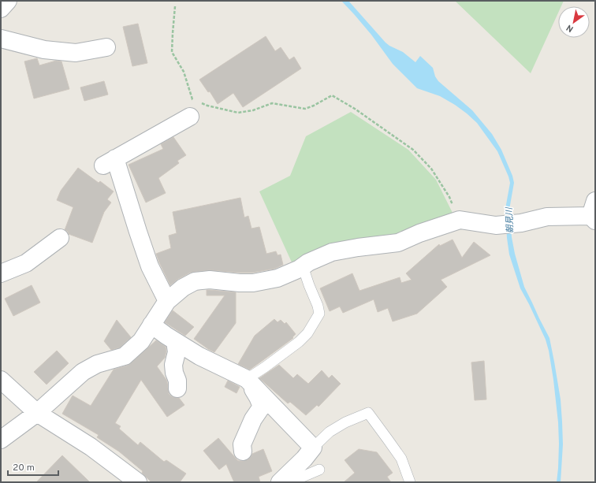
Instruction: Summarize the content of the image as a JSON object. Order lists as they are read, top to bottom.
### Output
{
  "water": ["朝見川"],
  "scale_bar": "20 m",
  "north": "bottom left"
}
